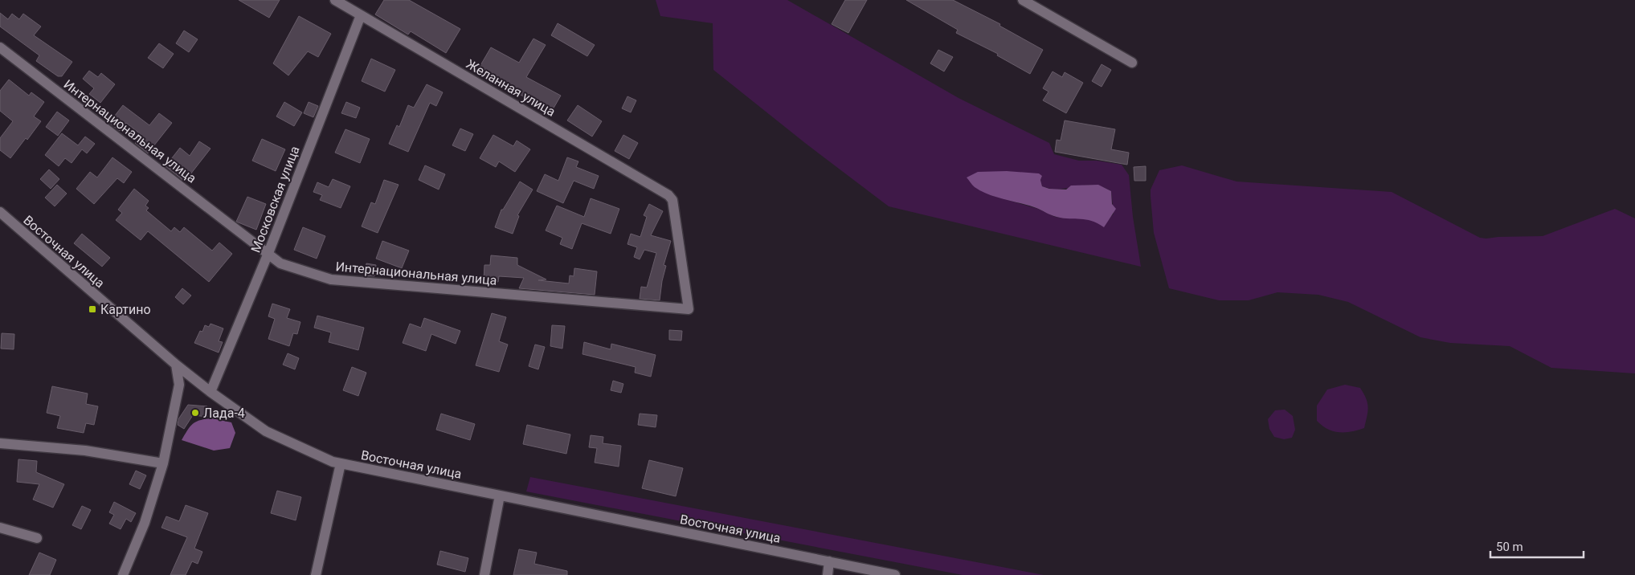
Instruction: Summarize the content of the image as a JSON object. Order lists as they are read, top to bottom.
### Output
{
  "streets": {
    "street": [
      "Желанная улица",
      "Интернациональная улица",
      "Московская улица",
      "Восточная улица"
    ]
  },
  "crossings": [
    ["Желанная улица", "Интернациональная улица"],
    ["Желанная улица", "Московская улица"],
    ["Интернациональная улица", "Московская улица"],
    ["Московская улица", "Восточная улица"]
  ],
  "places": {
    "transit": ["Картино"],
    "other": ["Лада-4"]
  },
  "scale_bar": "50 m"
}
